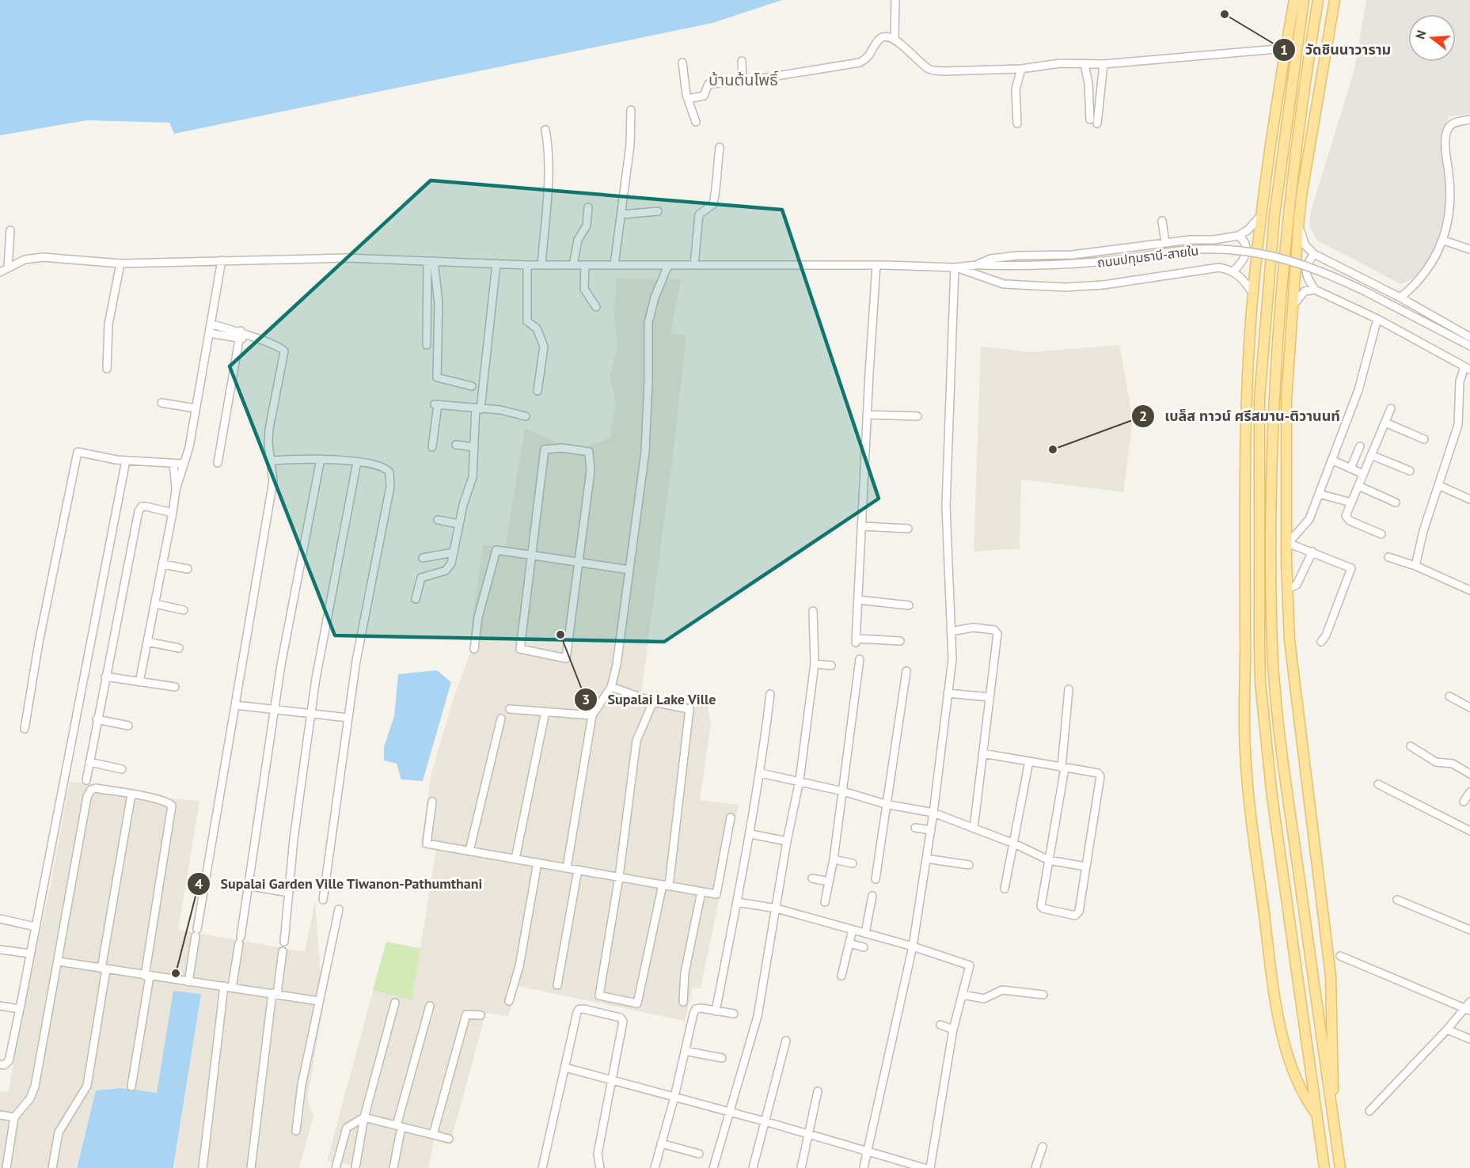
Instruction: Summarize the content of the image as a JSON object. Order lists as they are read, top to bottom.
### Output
{
  "streets": {
    "street": ["ถนนปทุมธานี-สายใน"]
  },
  "districts": ["บ้านต้นโพธิ์"],
  "places": [
    "วัดชินนาวาราม",
    "เบล็ส ทาวน์ ศรีสมาน-ติวานนท์",
    "Supalai Lake Ville",
    "Supalai Garden Ville Tiwanon-Pathumthani"
  ],
  "north": "left"
}
